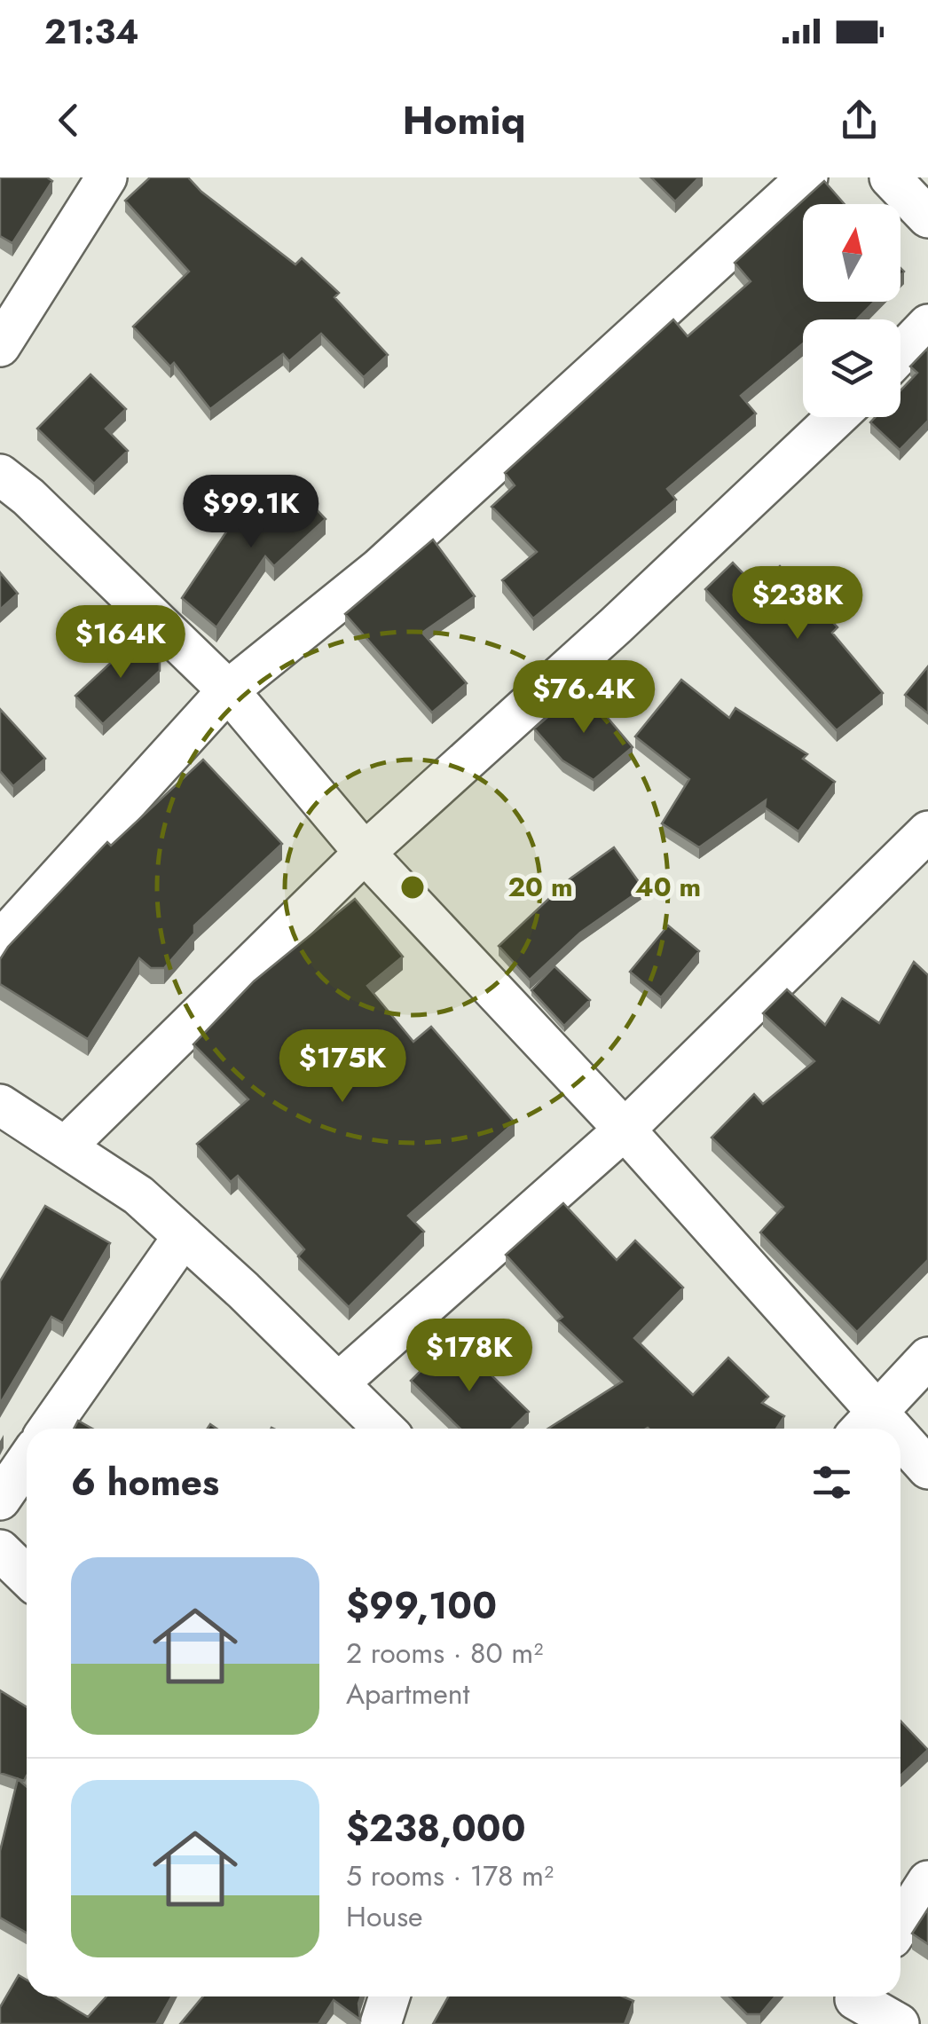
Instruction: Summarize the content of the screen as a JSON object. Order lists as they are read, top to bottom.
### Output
{
  "north": "top",
  "page": {
    "status": "21:34",
    "header": "Homiq",
    "price": [
      "$99.1K",
      "$238K",
      "$164K",
      "$76.4K",
      "$175K",
      "$178K"
    ],
    "heading": "6 homes",
    "list": [
      {
        "name": "$99,100",
        "note": "2 rooms · 80 m² · Apartment"
      },
      {
        "name": "$238,000",
        "note": "5 rooms · 178 m² · House"
      }
    ]
  },
  "rings": ["20 m", "40 m"]
}
